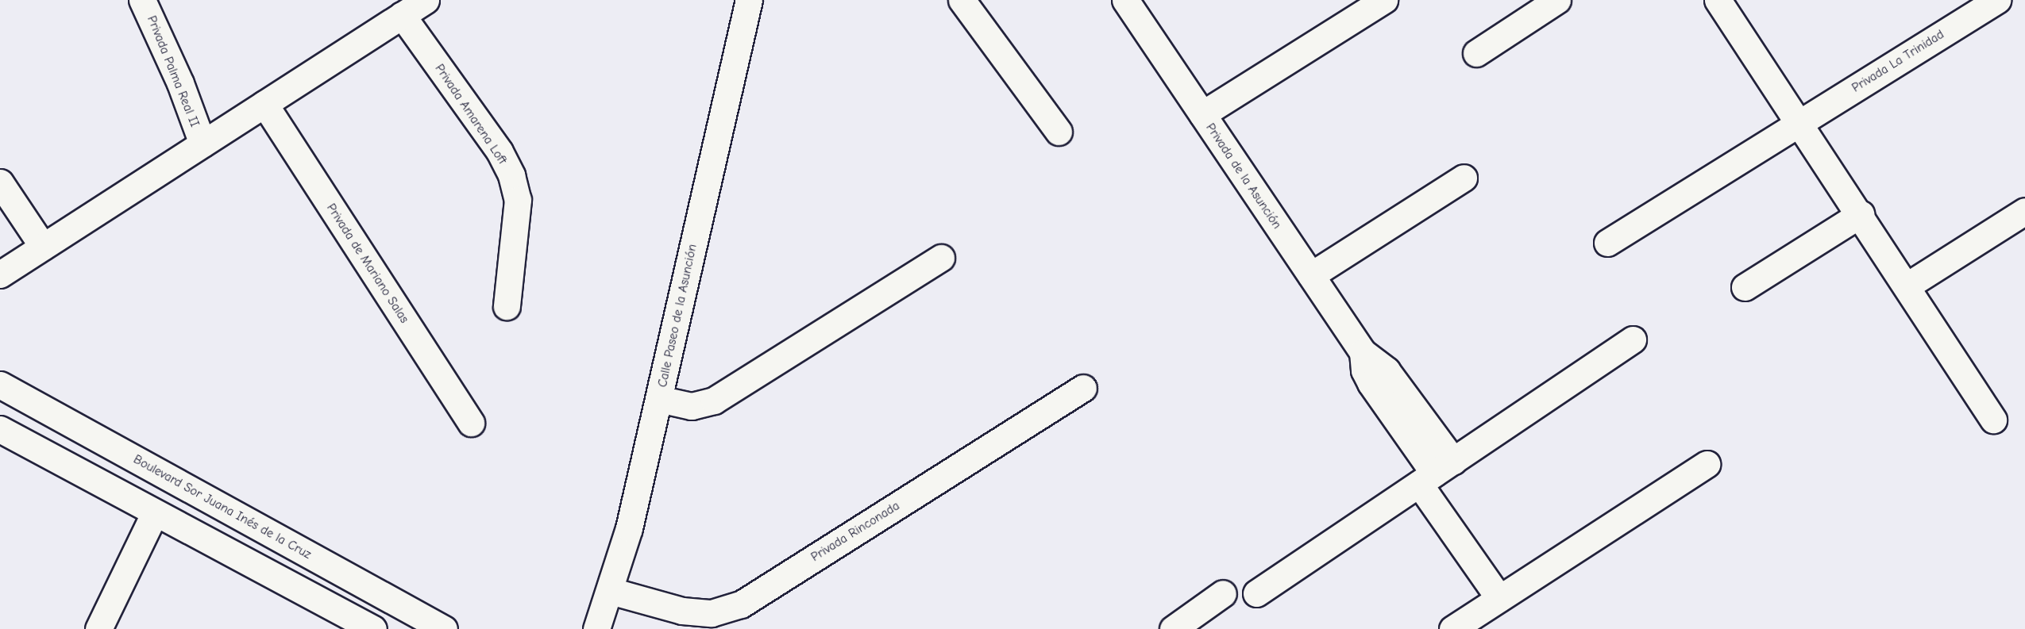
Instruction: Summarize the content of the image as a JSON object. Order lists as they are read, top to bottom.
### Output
{
  "streets": {
    "street": [
      "Privada La Trinidad",
      "Privada Palma Real II",
      "Privada Amarena Loft",
      "Privada de la Asunción",
      "Privada de Mariano Salas",
      "Calle Paseo de la Asunción",
      "Boulevard Sor Juana Inés de la Cruz",
      "Privada Rinconada"
    ]
  },
  "crossings": [
    ["Calle Paseo de la Asunción", "Privada Rinconada"]
  ]
}
